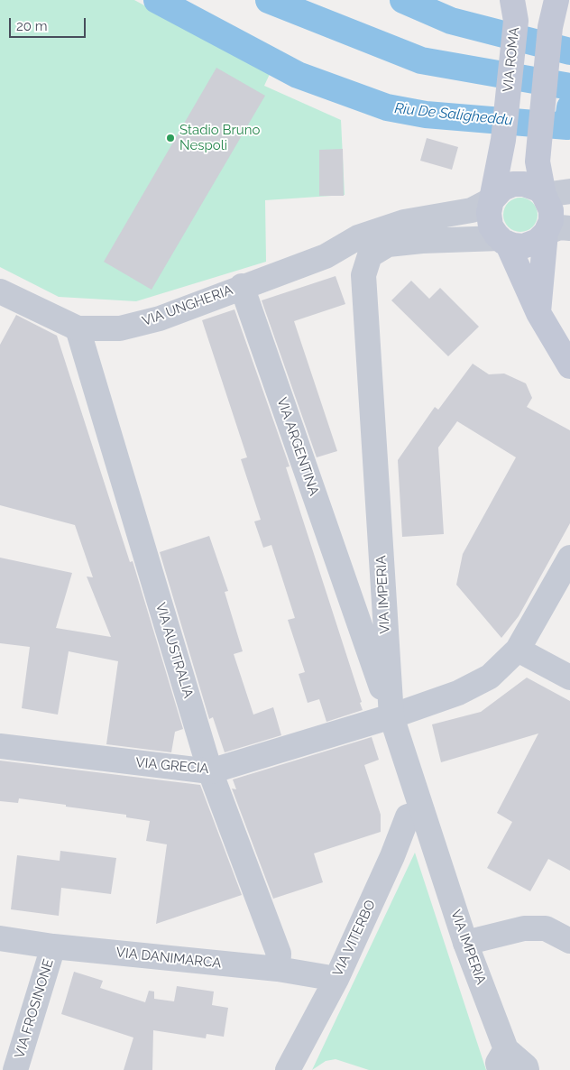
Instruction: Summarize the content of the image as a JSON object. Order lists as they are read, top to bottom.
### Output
{
  "streets": {
    "main road": ["VIA ROMA"],
    "street": [
      "VIA UNGHERIA",
      "VIA ARGENTINA",
      "VIA IMPERIA",
      "VIA AUSTRALIA",
      "VIA GRECIA",
      "VIA VITERBO",
      "VIA DANIMARCA",
      "VIA FROSINONE"
    ]
  },
  "crossings": [
    ["VIA ROMA", "VIA UNGHERIA"],
    ["VIA ROMA", "VIA IMPERIA"],
    ["VIA UNGHERIA", "VIA ARGENTINA"],
    ["VIA UNGHERIA", "VIA IMPERIA"],
    ["VIA UNGHERIA", "VIA AUSTRALIA"],
    ["VIA ARGENTINA", "VIA IMPERIA"],
    ["VIA ARGENTINA", "VIA GRECIA"],
    ["VIA IMPERIA", "VIA GRECIA"],
    ["VIA IMPERIA", "VIA VITERBO"],
    ["VIA AUSTRALIA", "VIA GRECIA"],
    ["VIA AUSTRALIA", "VIA DANIMARCA"],
    ["VIA VITERBO", "VIA DANIMARCA"],
    ["VIA DANIMARCA", "VIA FROSINONE"]
  ],
  "water": ["Riu De Saligheddu"],
  "places": ["Stadio Bruno Nespoli"],
  "scale_bar": "20 m"
}
